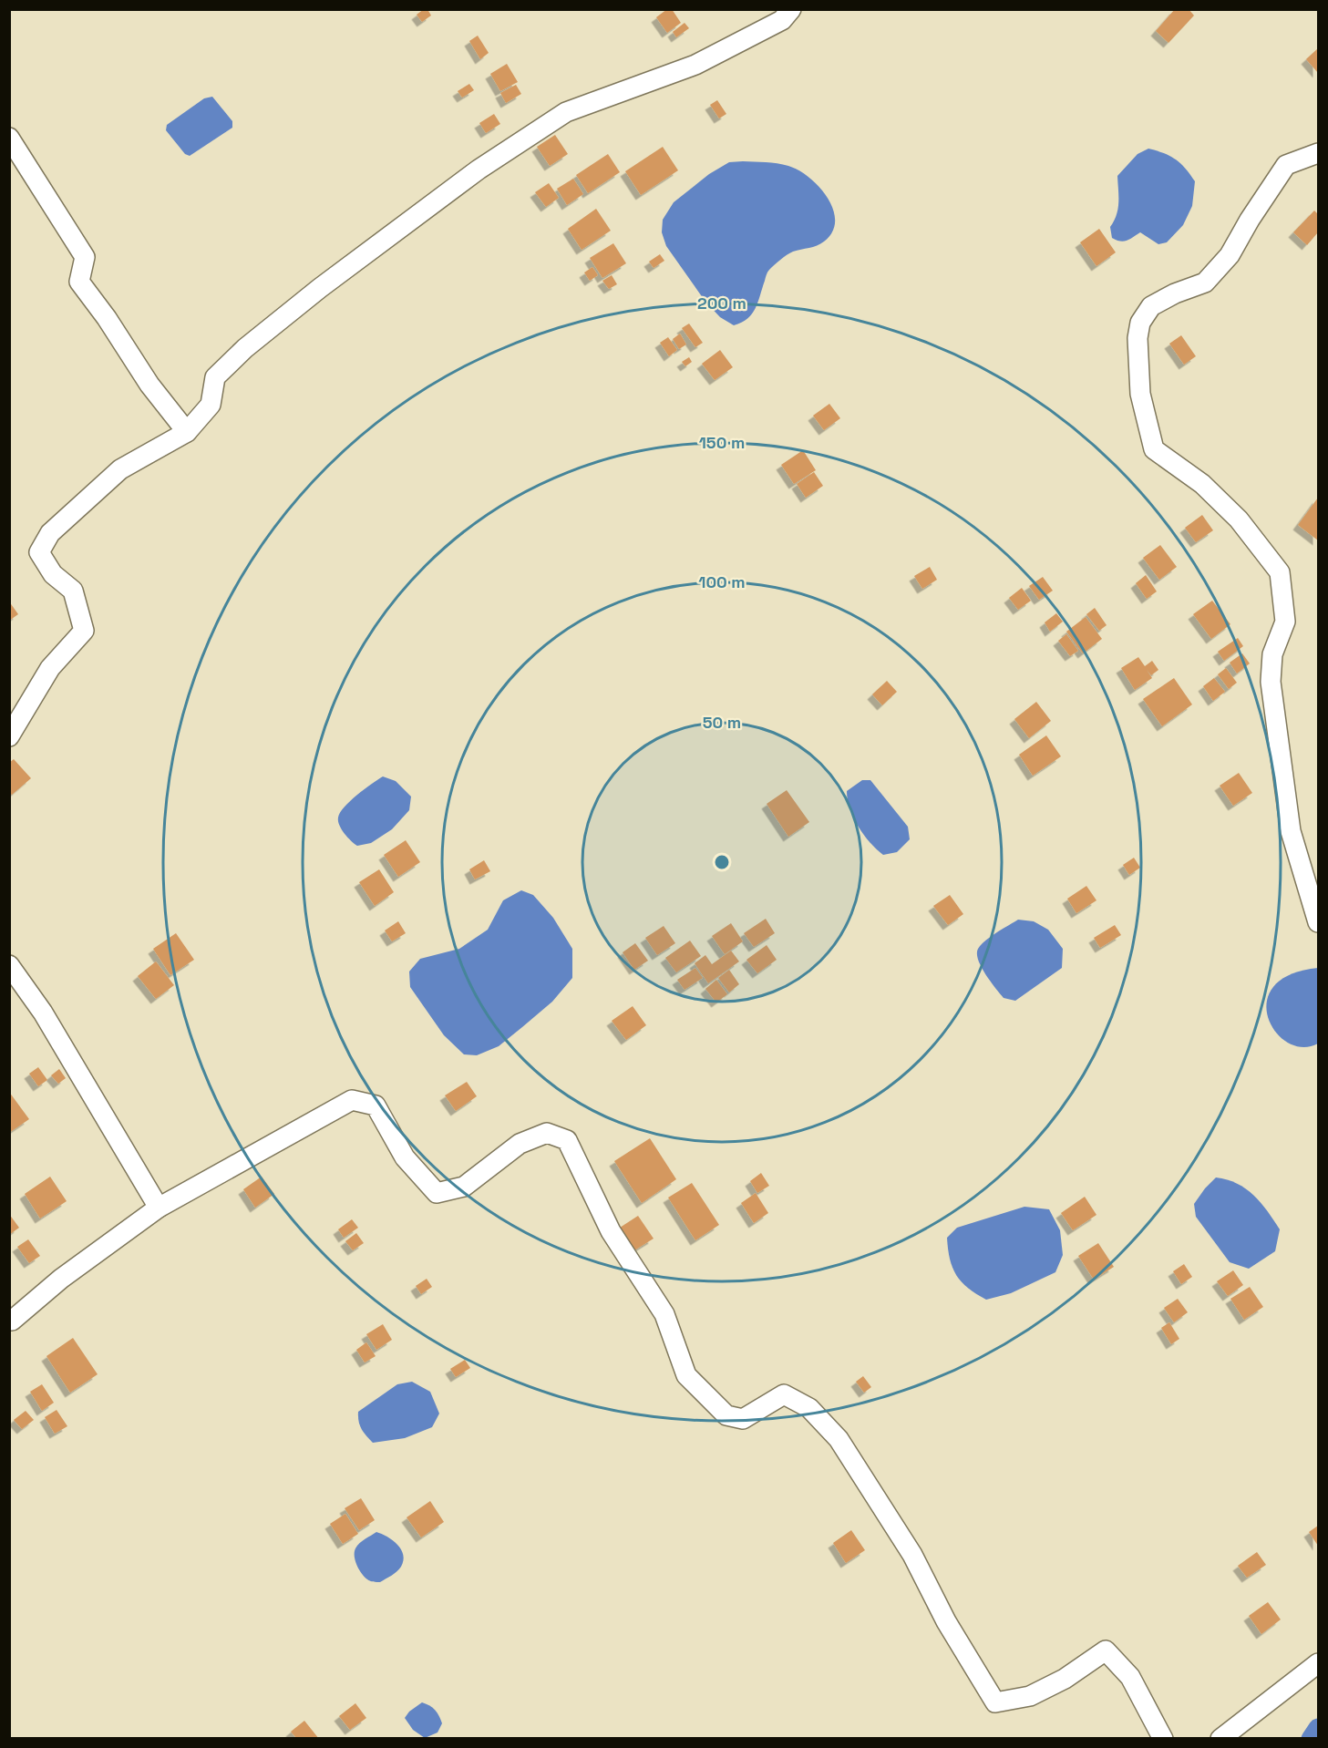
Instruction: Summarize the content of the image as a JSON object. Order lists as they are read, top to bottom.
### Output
{
  "rings": [
    "200 m",
    "150 m",
    "100 m",
    "50 m"
  ]
}
